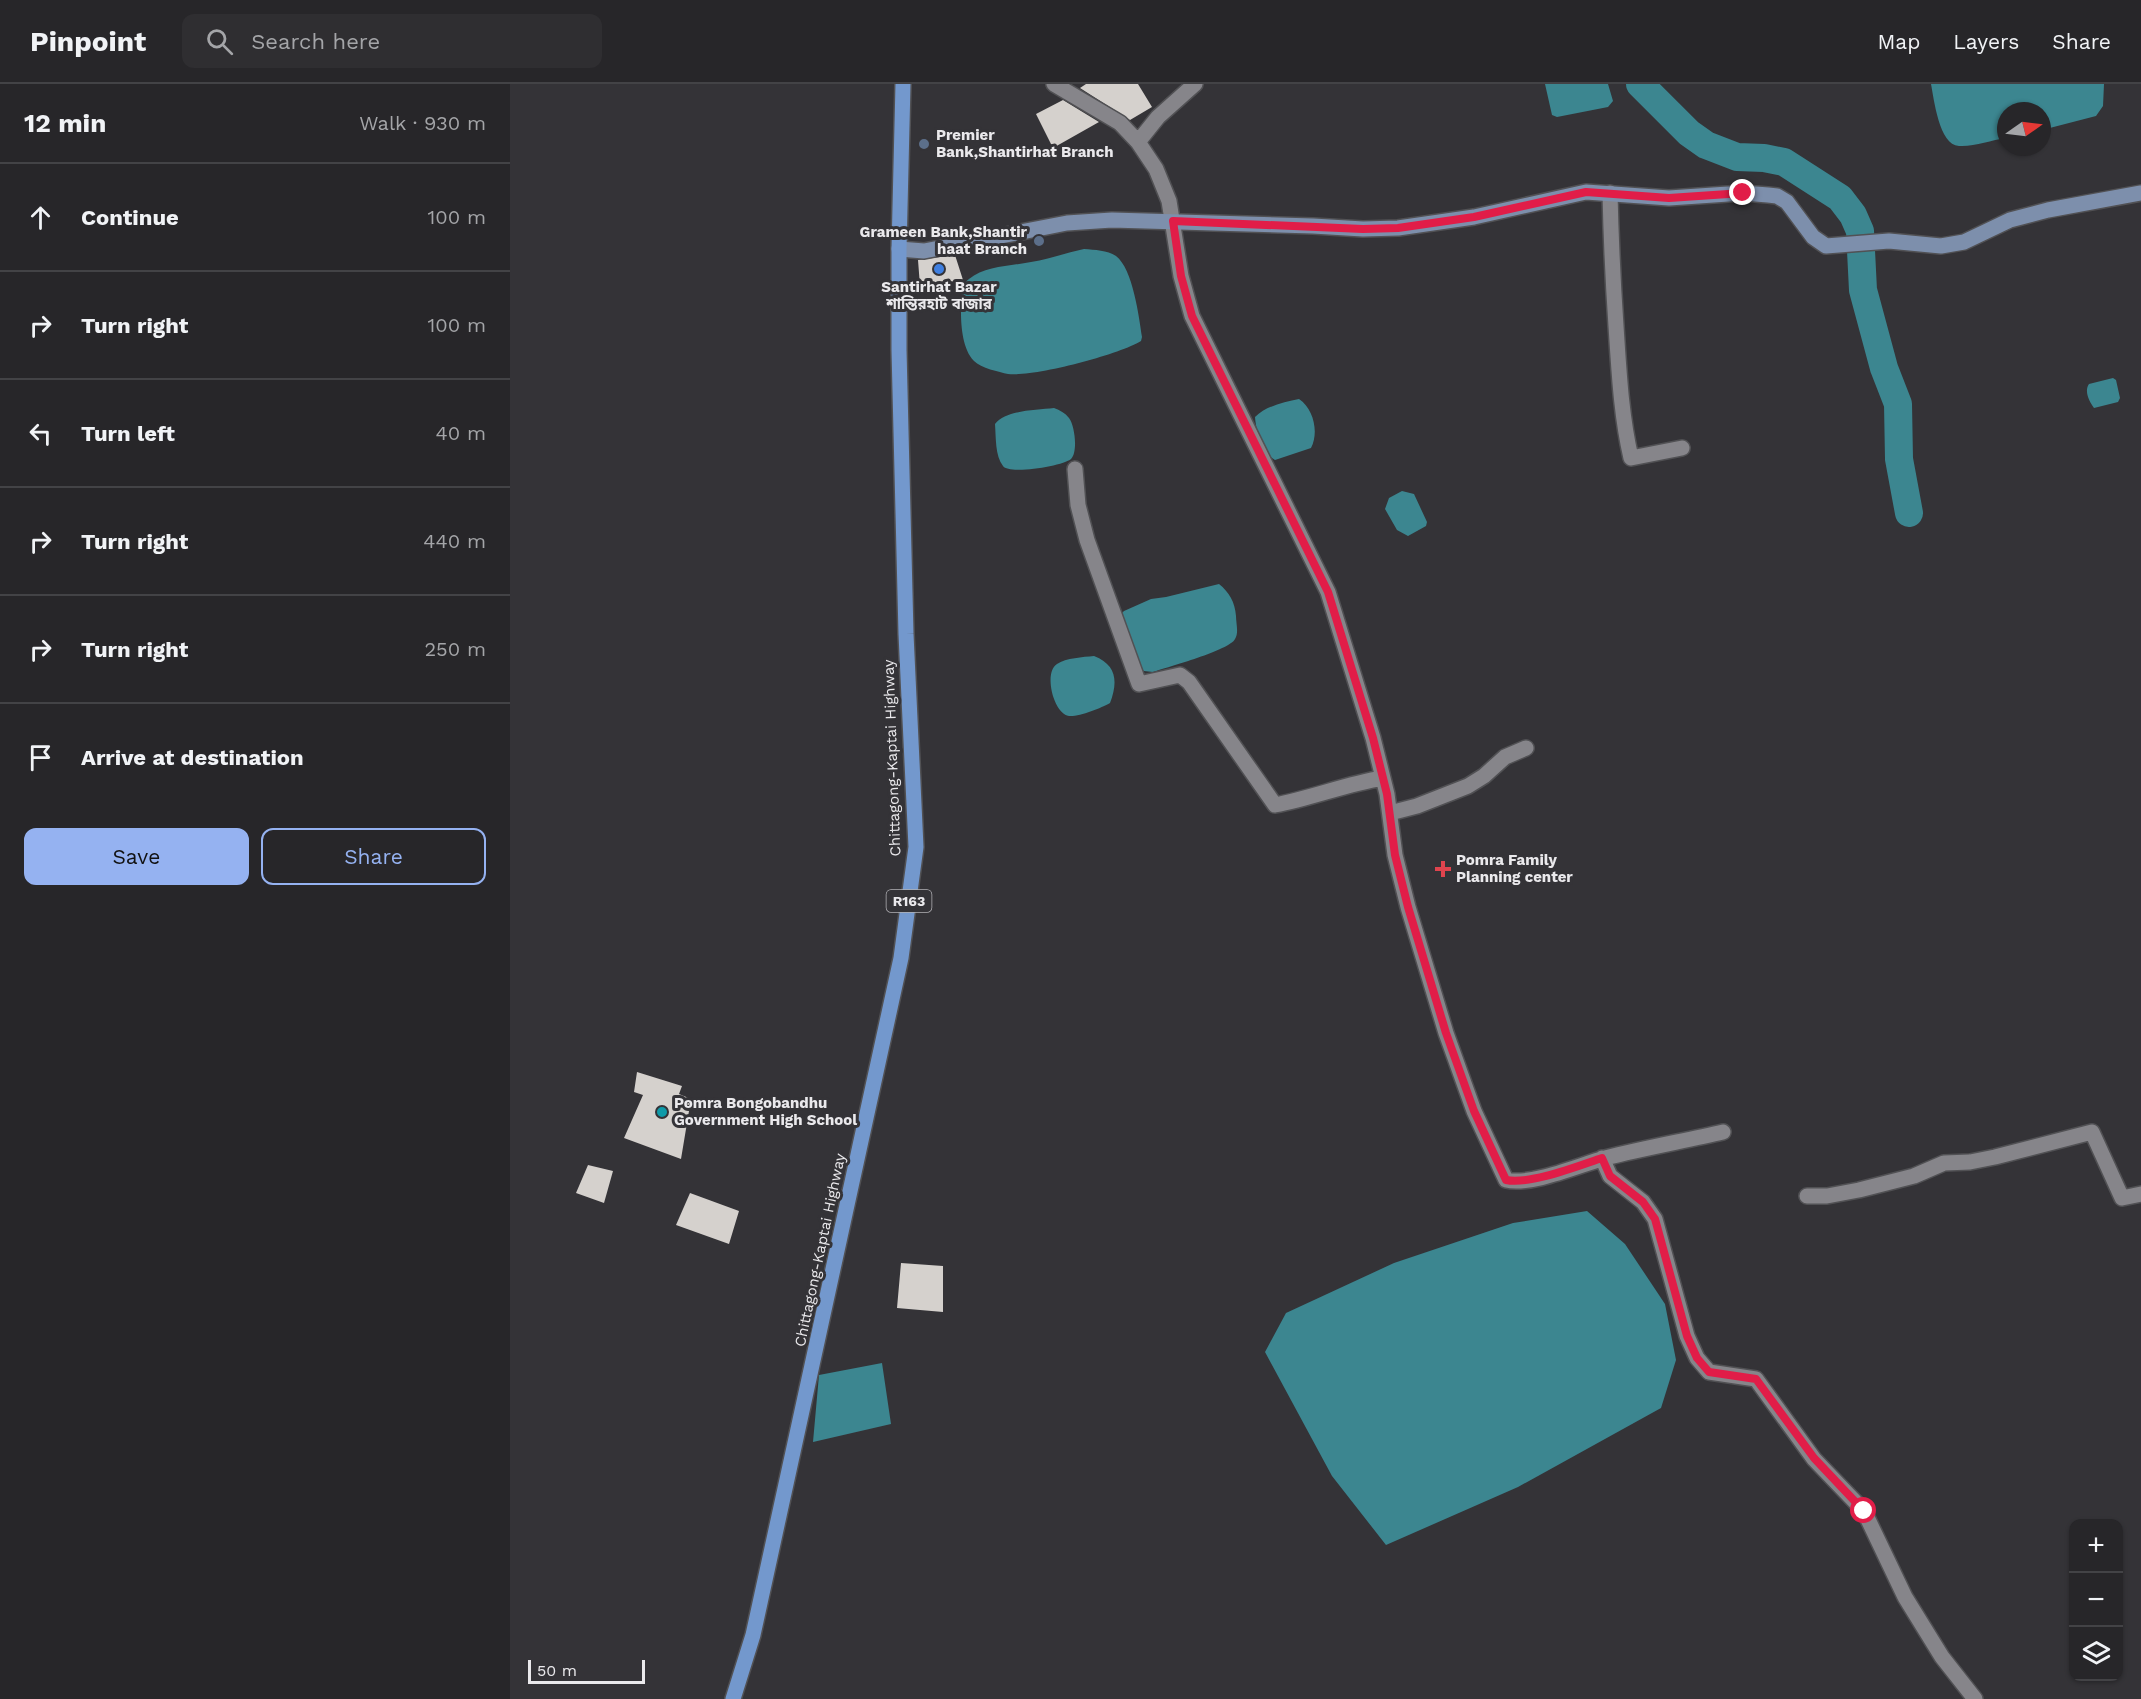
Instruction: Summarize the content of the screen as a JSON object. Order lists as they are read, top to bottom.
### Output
{
  "streets": {
    "main road": ["Chittagong-Kaptai Highway", "R163"]
  },
  "places": {
    "other": [
      "Premier Bank,Shantirhat Branch",
      "Grameen Bank,Shantir haat Branch",
      "Santirhat Bazar শান্তিরহাট বাজার",
      "Pomra Bongobandhu Government High School"
    ],
    "health": ["Pomra Family Planning center"]
  },
  "scale_bar": "50 m",
  "north": "right",
  "page": {
    "header": "Pinpoint",
    "search": "Search here",
    "nav": ["Map", "Layers", "Share"],
    "heading": ["12 min", "Walk · 930 m"],
    "list": [
      ["Continue", "100 m"],
      ["Turn right", "100 m"],
      ["Turn left", "40 m"],
      ["Turn right", "440 m"],
      ["Turn right", "250 m"],
      "Arrive at destination"
    ],
    "buttons": ["Save", "Share"],
    "map_buttons": ["+", "−"],
    "scale": "50 m"
  }
}
